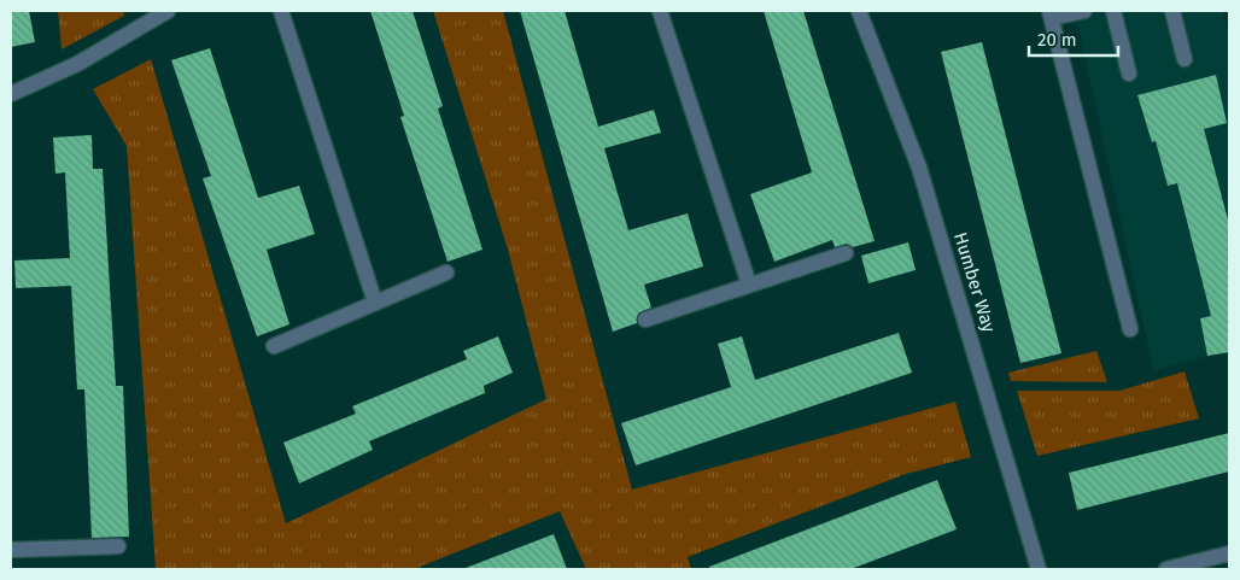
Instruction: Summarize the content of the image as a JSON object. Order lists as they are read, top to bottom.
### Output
{
  "streets": {
    "street": ["Humber Way"]
  },
  "scale_bar": "20 m"
}
